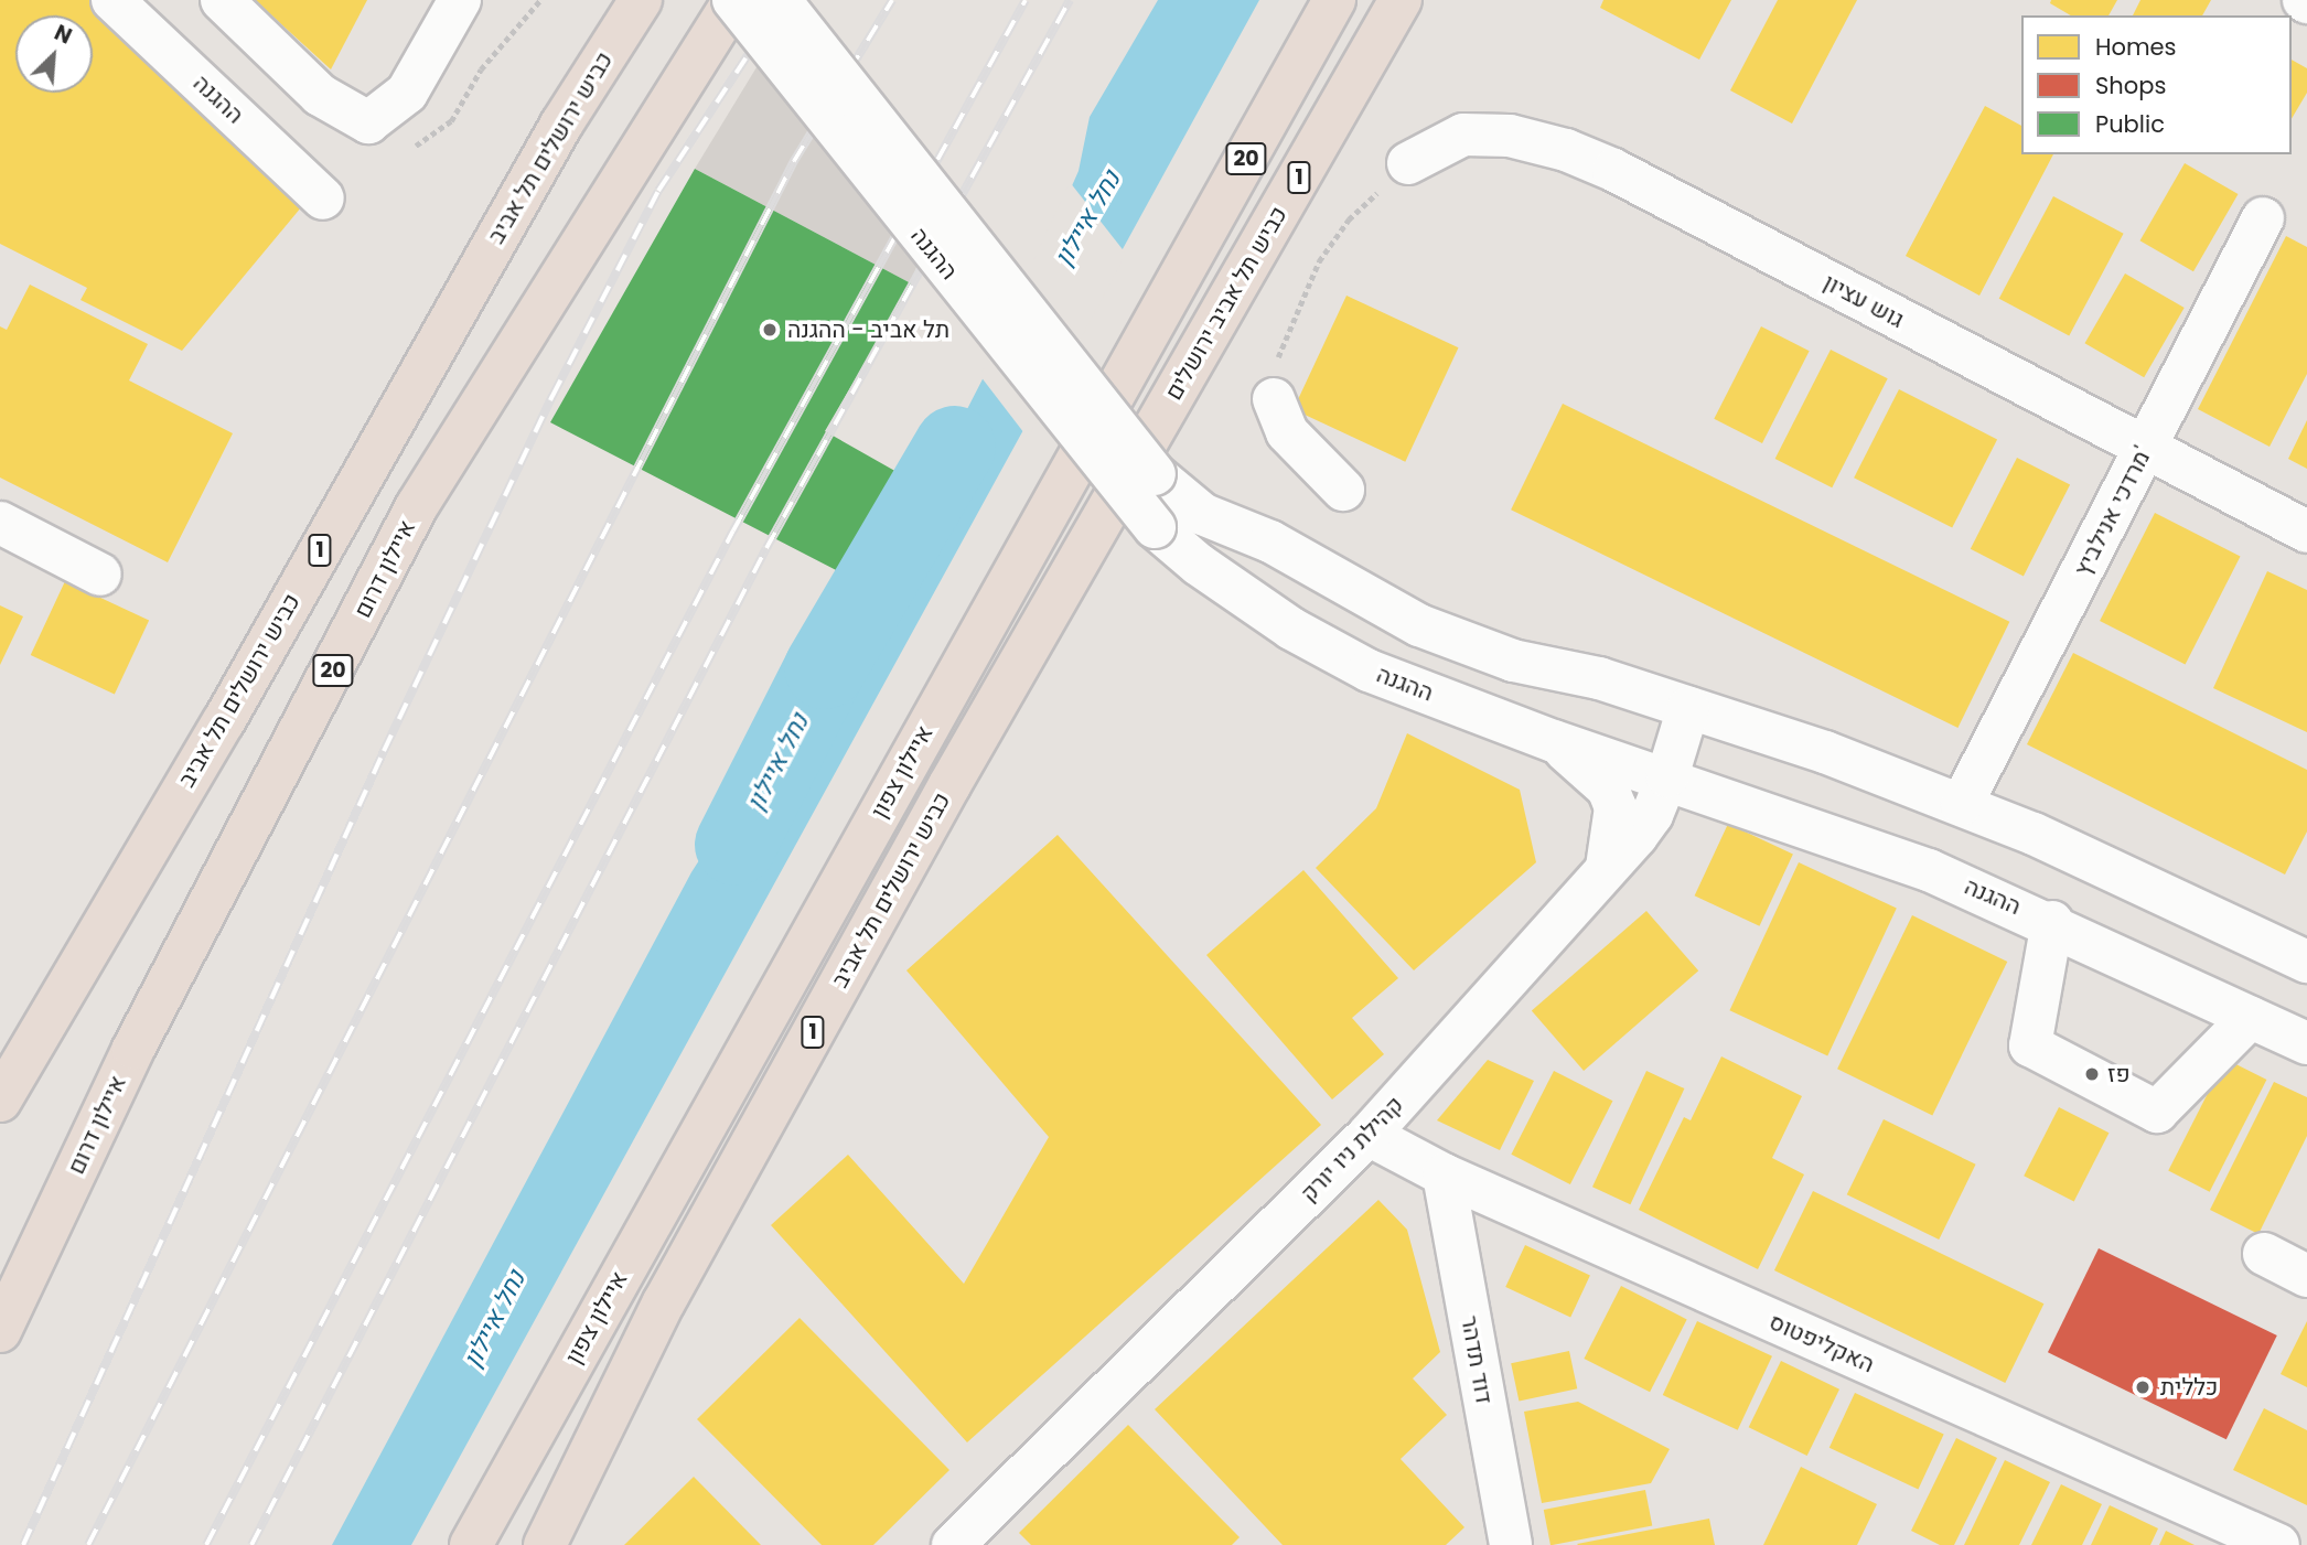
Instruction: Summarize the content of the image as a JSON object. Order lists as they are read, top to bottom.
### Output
{
  "streets": {
    "highway": [
      "כביש ירושלים תל אביב",
      "20",
      "1",
      "כביש תל אביב ירושלים",
      "איילון דרום",
      "איילון צפון"
    ],
    "street": [
      "ההגנה",
      "גוש עציון",
      "מרדכי אנילביץ'",
      "קהילת ניו יורק",
      "האקליפטוס",
      "דוד תדהר"
    ]
  },
  "crossings": [
    ["ההגנה", "מרדכי אנילביץ'"],
    ["ההגנה", "איילון דרום"],
    ["ההגנה", "קהילת ניו יורק"],
    ["כביש ירושלים תל אביב", "כביש תל אביב ירושלים"],
    ["גוש עציון", "מרדכי אנילביץ'"],
    ["קהילת ניו יורק", "האקליפטוס"],
    ["האקליפטוס", "דוד תדהר"]
  ],
  "water": ["נחל איילון"],
  "places": ["תל אביב - ההגנה", "פז", "כללית"],
  "legend": ["Homes", "Shops", "Public"],
  "north": "top right"
}
